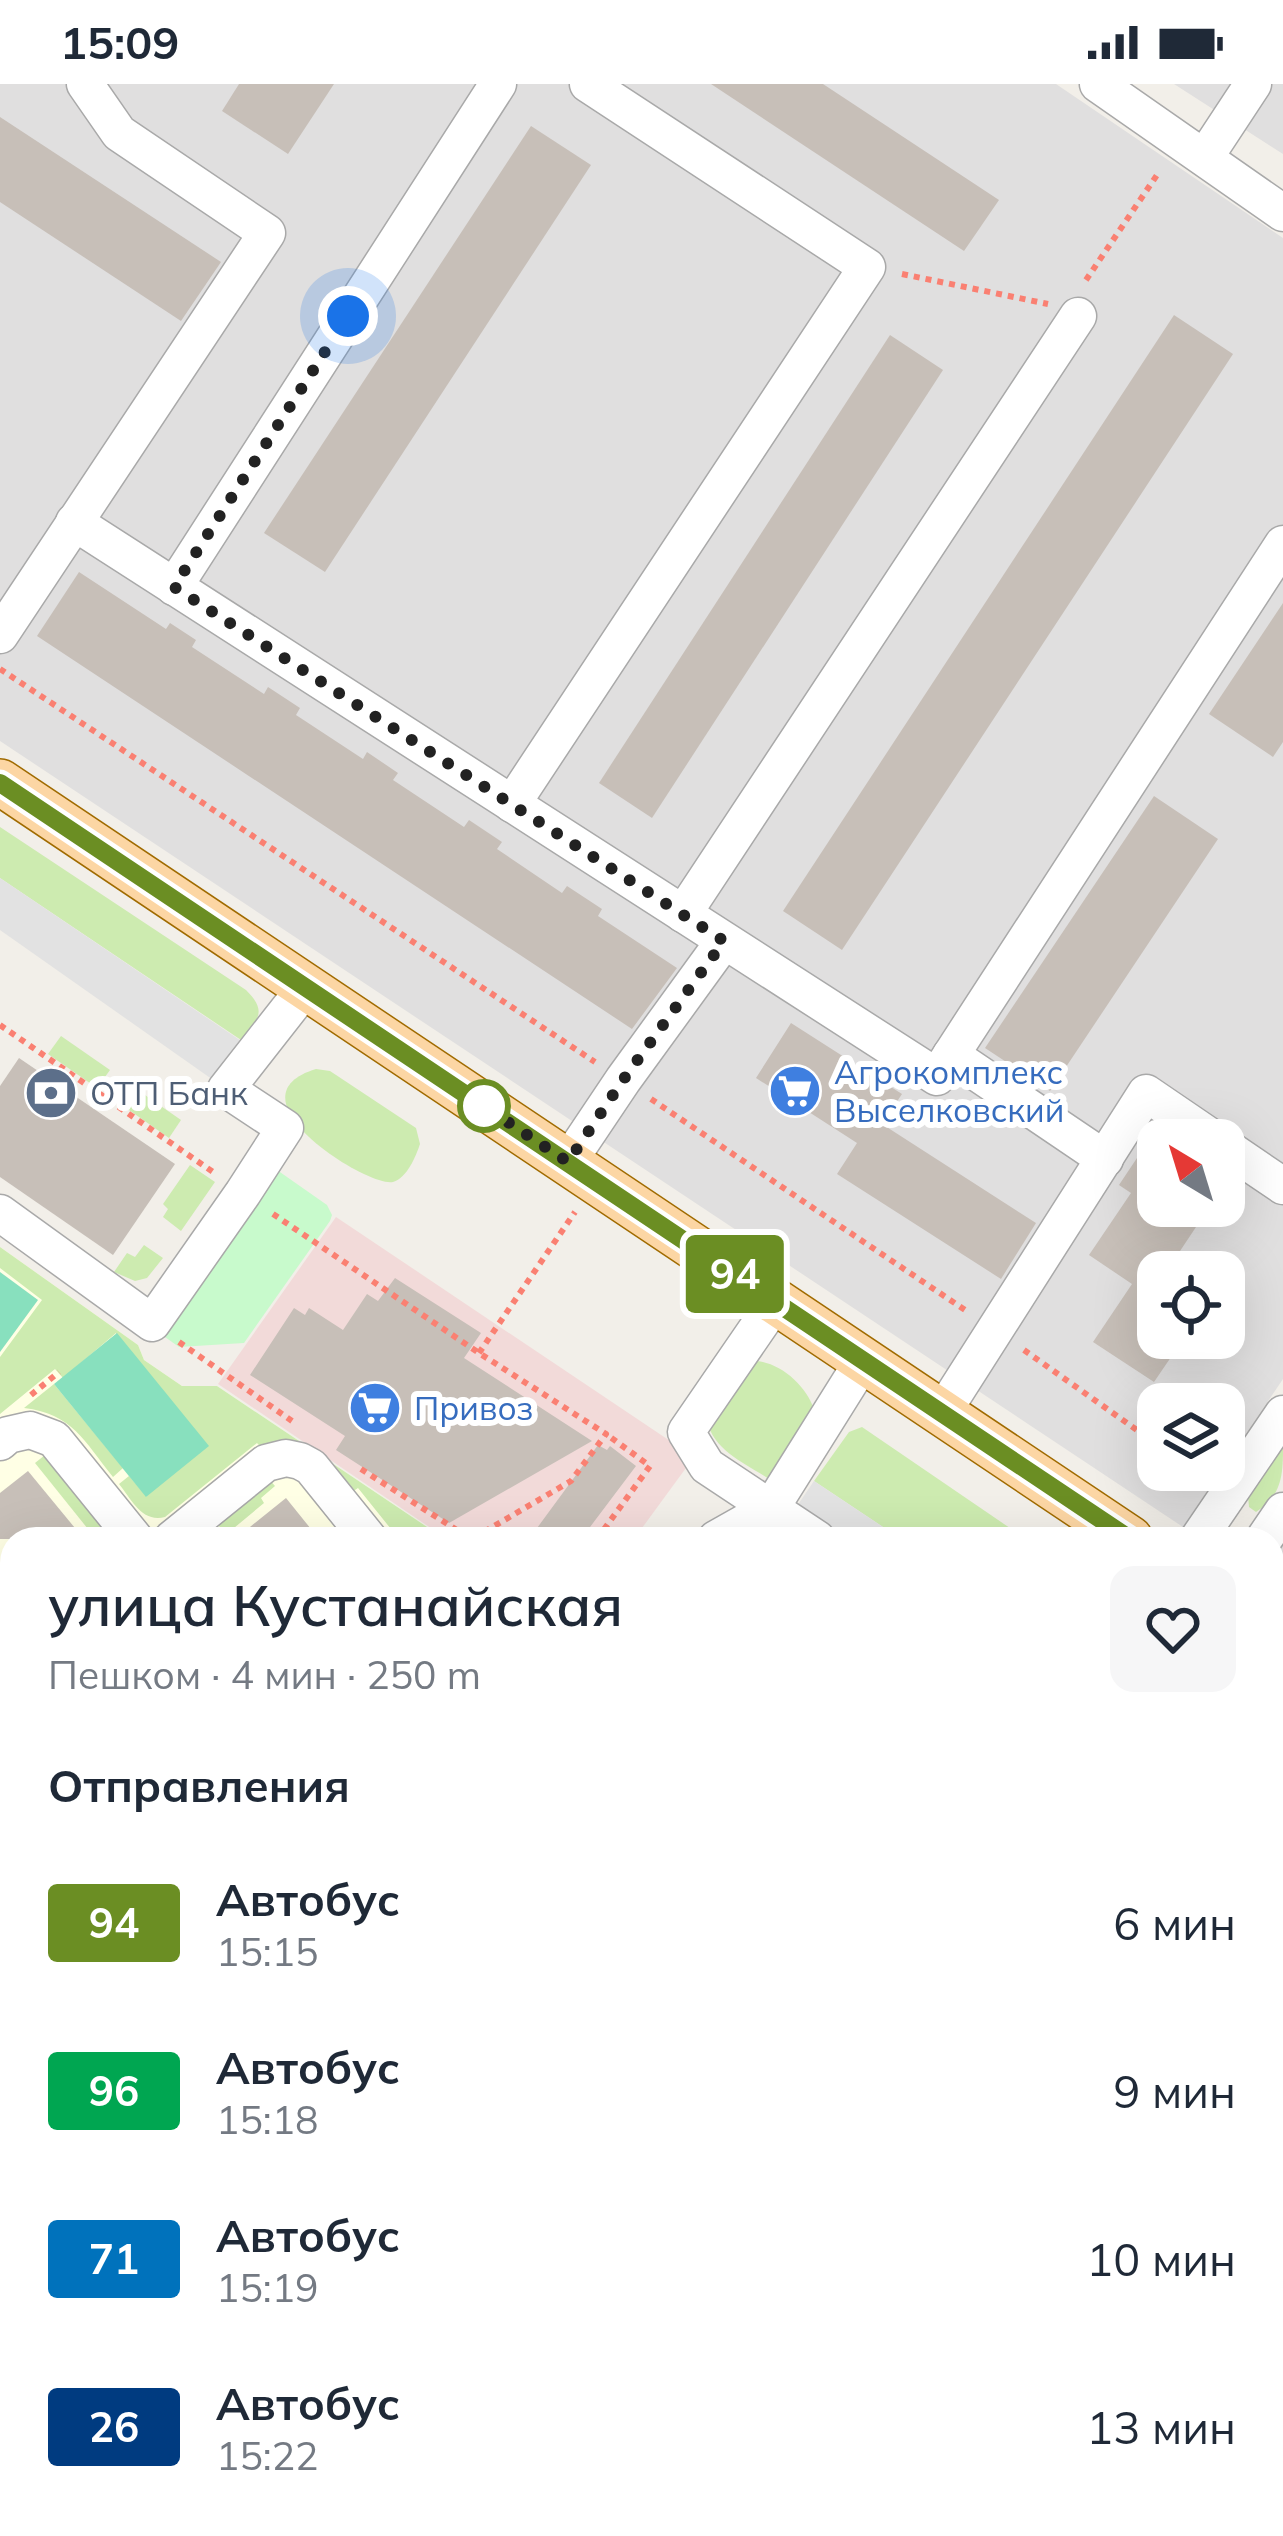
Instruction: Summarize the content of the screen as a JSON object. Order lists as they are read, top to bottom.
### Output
{
  "places": {
    "supermarket": ["Агрокомплекс Выселковский", "Привоз"],
    "bank": ["ОТП Банк"]
  },
  "lines": ["bus line 94"],
  "north": "top left",
  "page": {
    "status": "15:09",
    "on_map": "94",
    "heading": [
      ["улица Кустанайская", "Пешком · 4 мин · 250 m"],
      "Отправления"
    ],
    "list": [
      {
        "mark": "94",
        "name": "Автобус",
        "note": "15:15",
        "value": "6 мин"
      },
      {
        "mark": "96",
        "name": "Автобус",
        "note": "15:18",
        "value": "9 мин"
      },
      {
        "mark": "71",
        "name": "Автобус",
        "note": "15:19",
        "value": "10 мин"
      },
      {
        "mark": "26",
        "name": "Автобус",
        "note": "15:22",
        "value": "13 мин"
      }
    ]
  }
}
